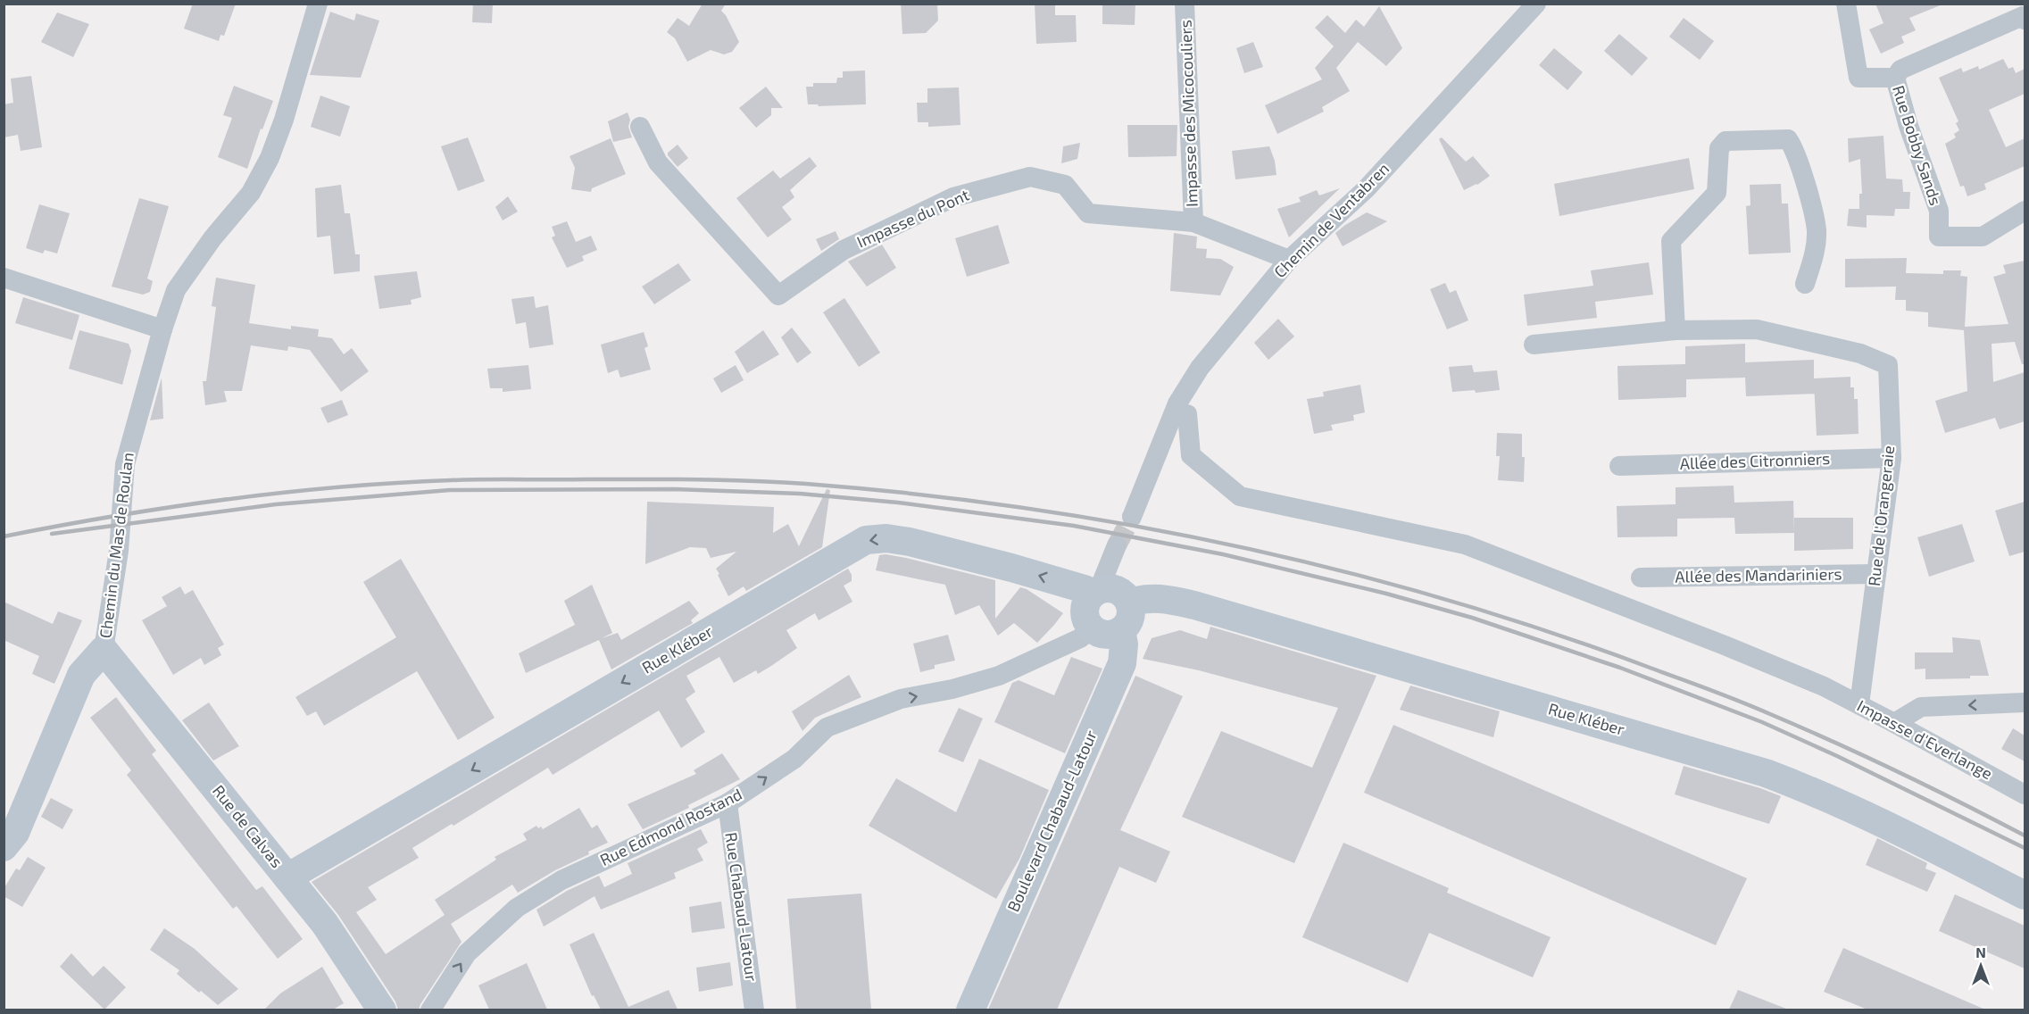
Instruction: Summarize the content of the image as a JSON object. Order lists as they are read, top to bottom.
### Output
{
  "streets": {
    "street": [
      "Impasse des Micocouliers",
      "Rue Bobby Sands",
      "Impasse du Pont",
      "Chemin de Ventabren",
      "Allée des Citronniers",
      "Rue de l'Orangeraie",
      "Chemin du Mas de Roulan",
      "Allée des Mandariniers",
      "Rue Kléber",
      "Impasse d'Everlange",
      "Boulevard Chabaud-Latour",
      "Rue de Calvas",
      "Rue Edmond Rostand",
      "Rue Chabaud-Latour"
    ]
  },
  "crossings": [
    ["Impasse des Micocouliers", "Impasse du Pont"],
    ["Impasse du Pont", "Chemin de Ventabren"],
    ["Allée des Citronniers", "Rue de l'Orangeraie"],
    ["Rue de l'Orangeraie", "Allée des Mandariniers"],
    ["Rue de l'Orangeraie", "Impasse d'Everlange"],
    ["Chemin du Mas de Roulan", "Rue de Calvas"],
    ["Rue Kléber", "Boulevard Chabaud-Latour"],
    ["Rue Kléber", "Rue de Calvas"],
    ["Rue Kléber", "Rue Edmond Rostand"],
    ["Boulevard Chabaud-Latour", "Rue Edmond Rostand"],
    ["Rue Edmond Rostand", "Rue Chabaud-Latour"]
  ],
  "one_way": ["Rue Kléber", "Rue Edmond Rostand"],
  "north": "top"
}
